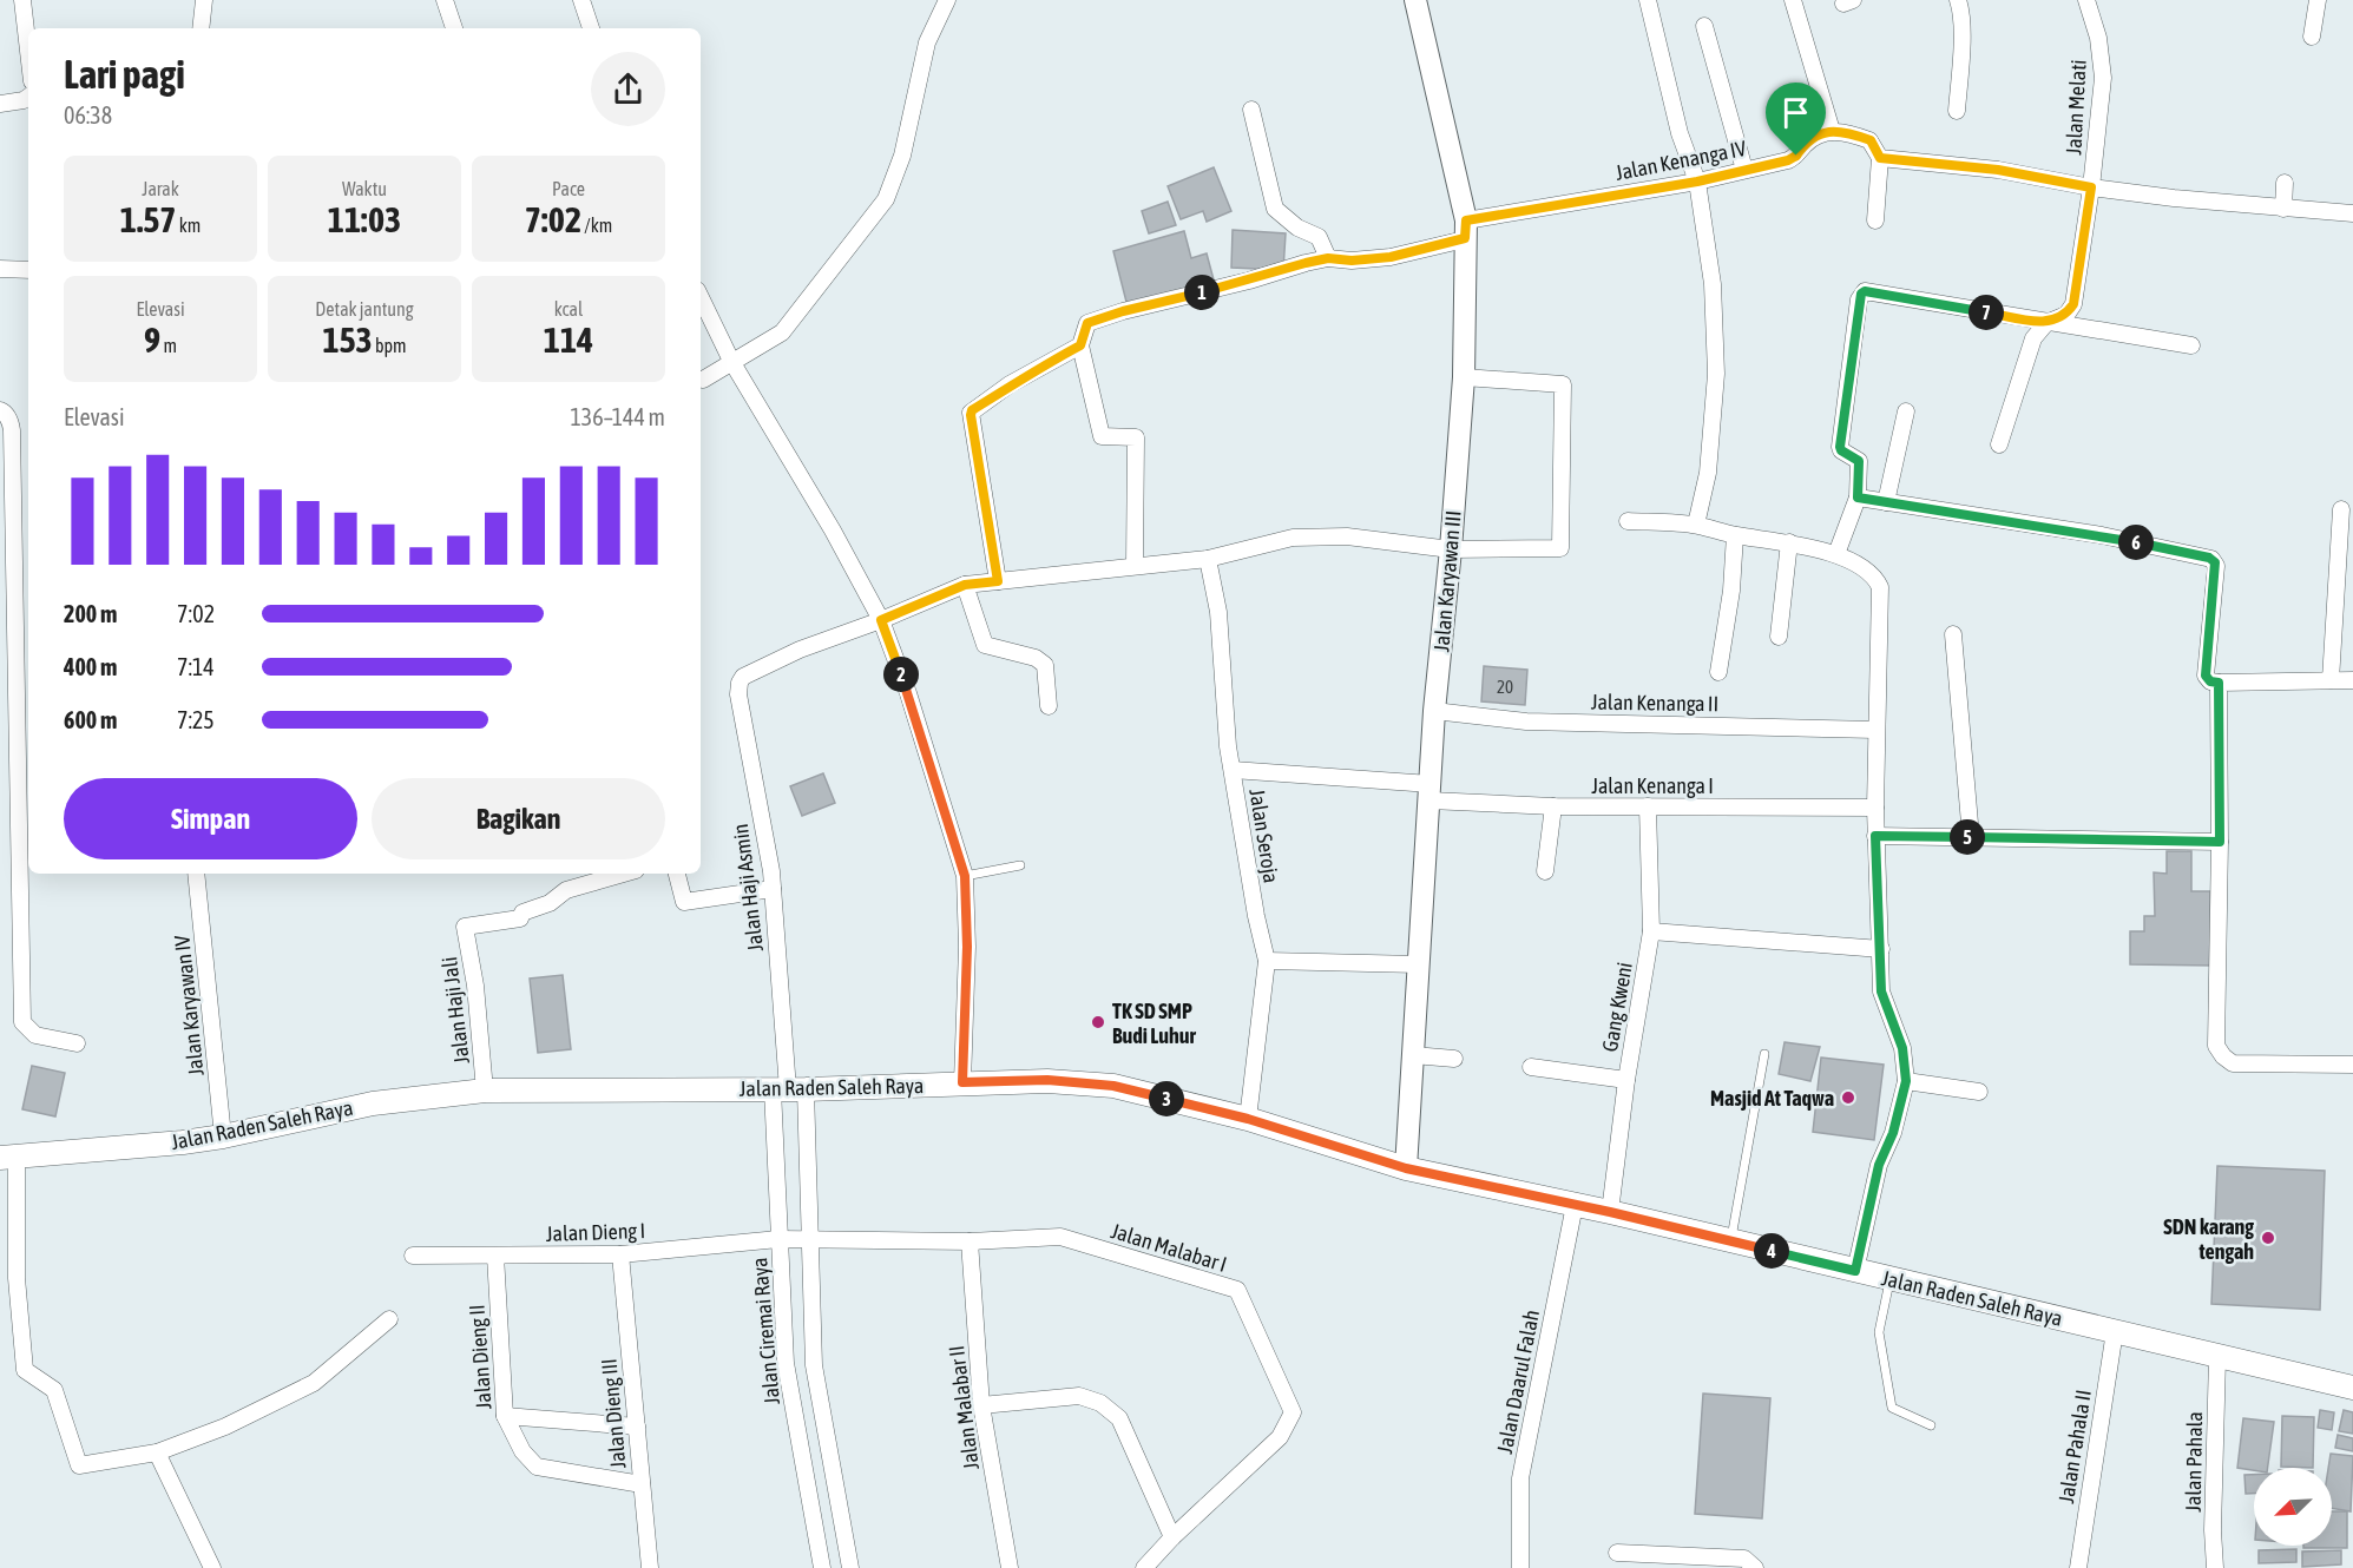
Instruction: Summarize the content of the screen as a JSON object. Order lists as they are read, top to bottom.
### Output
{
  "streets": {
    "main road": ["Jalan Raden Saleh Raya"],
    "street": [
      "Jalan Melati",
      "Jalan Kenanga IV",
      "Jalan Karyawan III",
      "Jalan Kenanga II",
      "Jalan Kenanga I",
      "Jalan Seroja",
      "Jalan Haji Asmin",
      "Jalan Karyawan IV",
      "Gang Kweni",
      "Jalan Haji Jali",
      "Jalan Dieng I",
      "Jalan Malabar I",
      "Jalan Ciremai Raya",
      "Jalan Dieng II",
      "Jalan Daarul Falah",
      "Jalan Malabar II",
      "Jalan Dieng III",
      "Jalan Pahala II",
      "Jalan Pahala"
    ]
  },
  "crossings": [
    ["Jalan Kenanga IV", "Jalan Karyawan III"],
    ["Jalan Karyawan III", "Jalan Kenanga II"],
    ["Jalan Karyawan III", "Jalan Kenanga I"],
    ["Jalan Karyawan III", "Jalan Raden Saleh Raya"],
    ["Jalan Kenanga I", "Jalan Seroja"],
    ["Jalan Kenanga I", "Gang Kweni"],
    ["Jalan Seroja", "Jalan Raden Saleh Raya"],
    ["Jalan Haji Asmin", "Jalan Raden Saleh Raya"],
    ["Jalan Haji Asmin", "Jalan Ciremai Raya"],
    ["Jalan Karyawan IV", "Jalan Raden Saleh Raya"],
    ["Gang Kweni", "Jalan Raden Saleh Raya"],
    ["Jalan Haji Jali", "Jalan Raden Saleh Raya"],
    ["Jalan Raden Saleh Raya", "Jalan Ciremai Raya"],
    ["Jalan Raden Saleh Raya", "Jalan Daarul Falah"],
    ["Jalan Raden Saleh Raya", "Jalan Pahala II"],
    ["Jalan Raden Saleh Raya", "Jalan Pahala"],
    ["Jalan Dieng I", "Jalan Malabar I"],
    ["Jalan Dieng I", "Jalan Ciremai Raya"],
    ["Jalan Dieng I", "Jalan Dieng II"],
    ["Jalan Dieng I", "Jalan Dieng III"],
    ["Jalan Malabar I", "Jalan Ciremai Raya"],
    ["Jalan Malabar I", "Jalan Malabar II"],
    ["Jalan Dieng II", "Jalan Dieng III"]
  ],
  "places": ["TK SD SMP Budi Luhur", "Masjid At Taqwa", "SDN karang tengah"],
  "house_numbers": ["20"],
  "north": "bottom left",
  "page": {
    "heading": ["Lari pagi", "06:38"],
    "stats": [
      ["Jarak", "1.57 km"],
      ["Waktu", "11:03"],
      ["Pace", "7:02 /km"],
      ["Elevasi", "9 m"],
      ["Detak jantung", "153 bpm"],
      ["kcal", "114"]
    ],
    "pins": [
      "1",
      "7",
      "6",
      "2",
      "5",
      "3",
      "4"
    ],
    "chart": ["Elevasi", "136–144 m"],
    "list": [
      {
        "name": "200 m",
        "note": "7:02"
      },
      {
        "name": "400 m",
        "note": "7:14"
      },
      {
        "name": "600 m",
        "note": "7:25"
      }
    ],
    "buttons": ["Simpan", "Bagikan"]
  }
}
